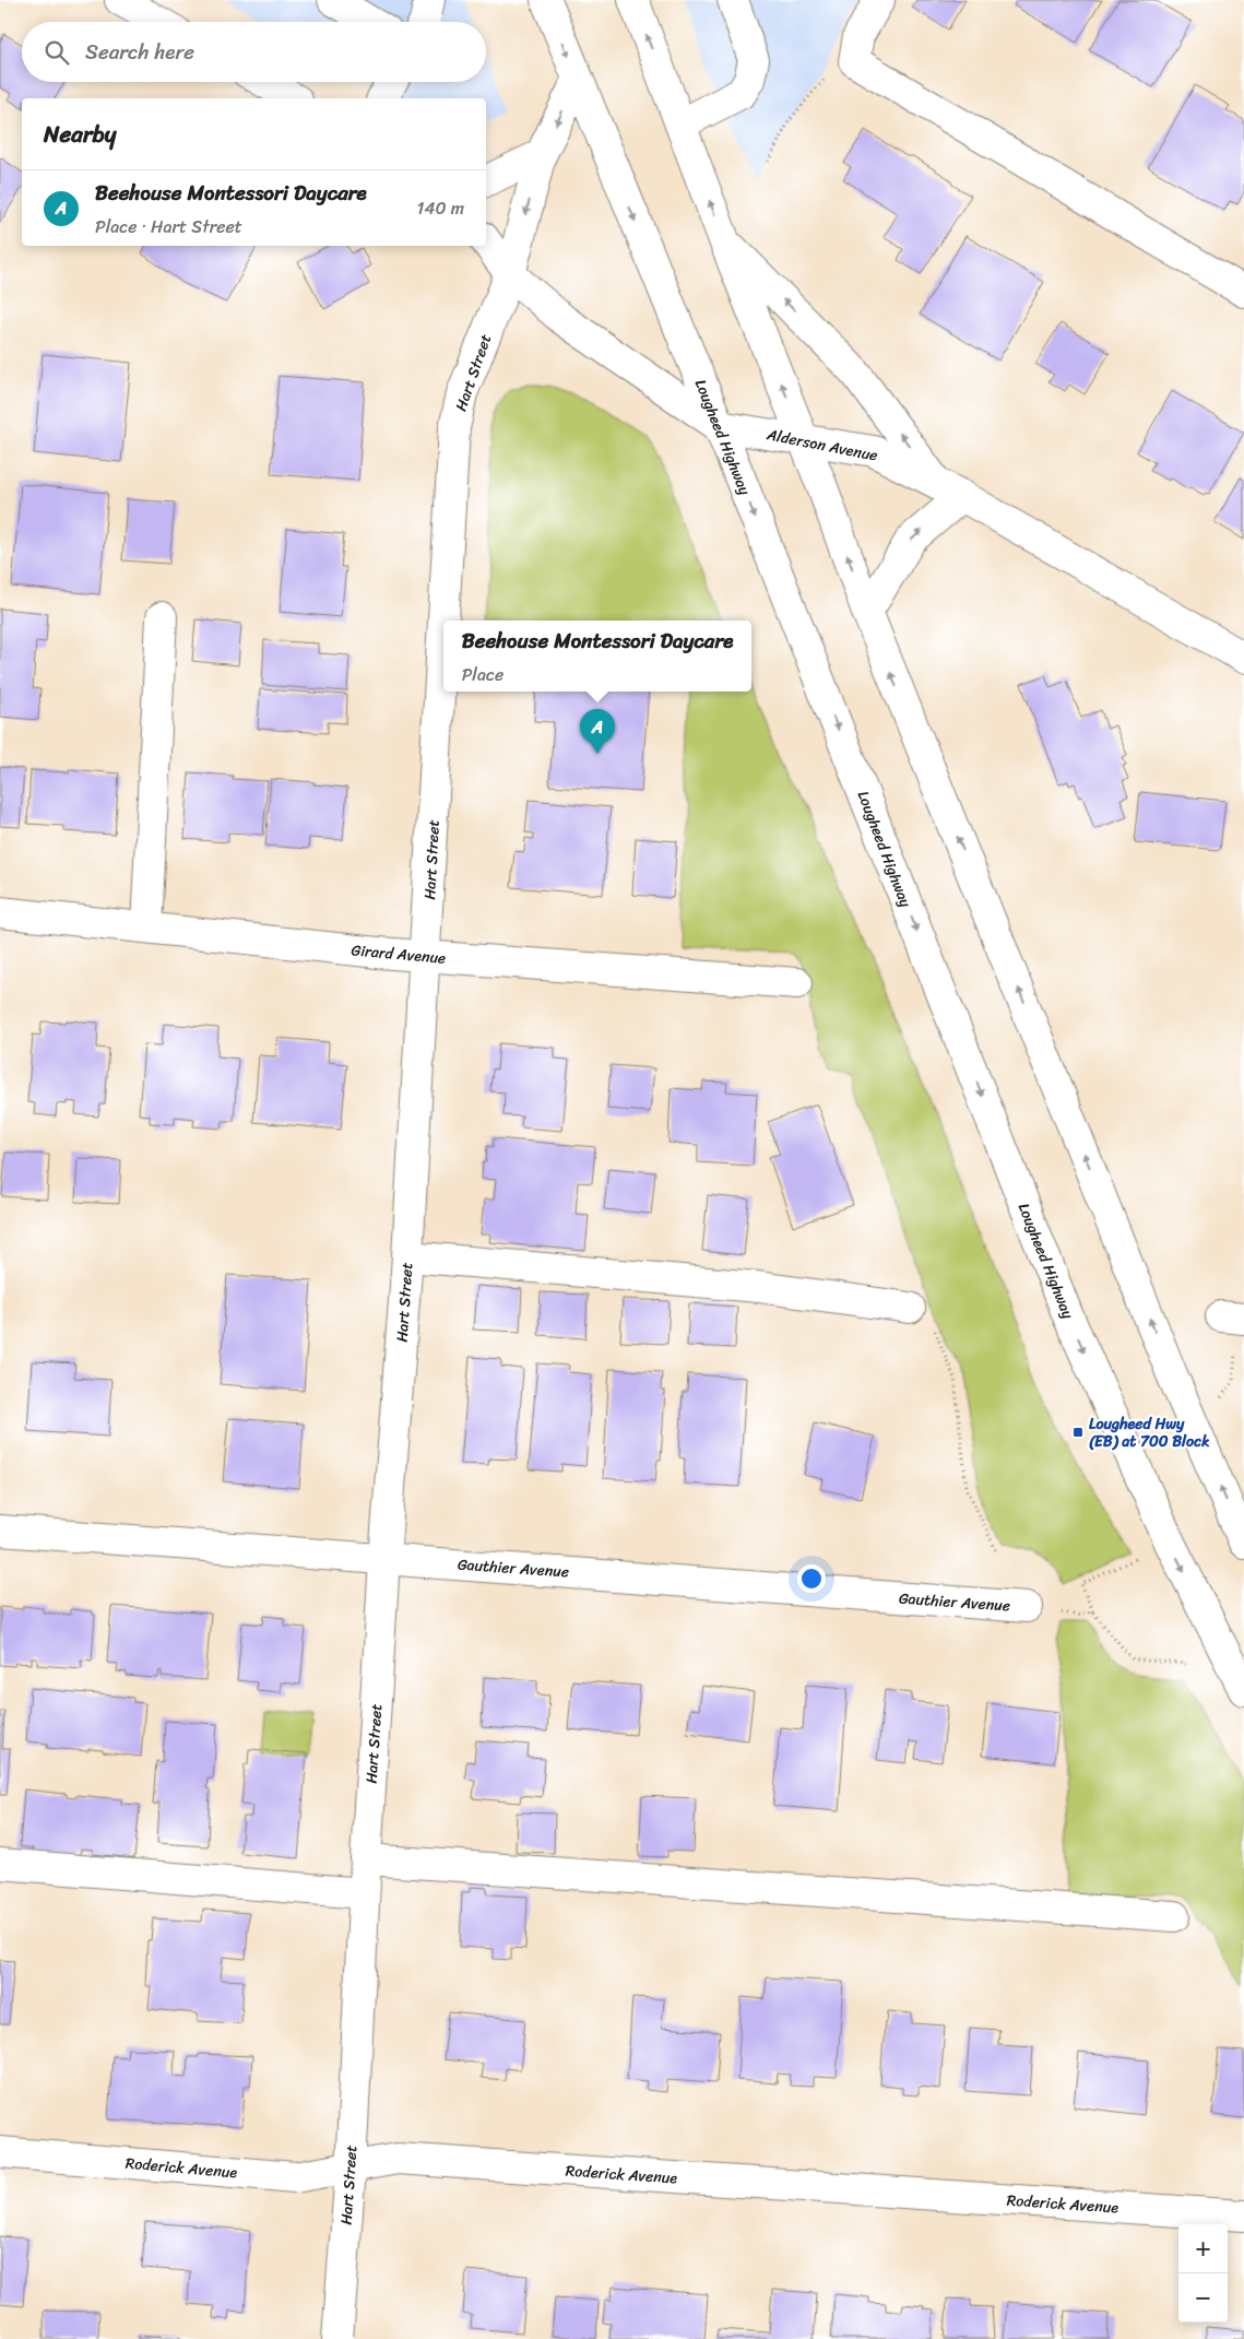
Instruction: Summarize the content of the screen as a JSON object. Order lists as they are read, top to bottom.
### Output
{
  "streets": {
    "street": [
      "Hart Street",
      "Lougheed Highway",
      "Alderson Avenue",
      "Girard Avenue",
      "Gauthier Avenue",
      "Roderick Avenue"
    ]
  },
  "crossings": [
    ["Hart Street", "Lougheed Highway"],
    ["Hart Street", "Alderson Avenue"],
    ["Hart Street", "Girard Avenue"],
    ["Hart Street", "Gauthier Avenue"],
    ["Hart Street", "Roderick Avenue"],
    ["Lougheed Highway", "Alderson Avenue"]
  ],
  "places": {
    "transit": ["Lougheed Hwy (EB) at 700 Block"]
  },
  "page": {
    "search": "Search here",
    "heading": "Nearby",
    "list": [
      {
        "mark": "A",
        "name": "Beehouse Montessori Daycare",
        "note": "Place · Hart Street",
        "value": "140 m"
      }
    ],
    "popup": ["Beehouse Montessori Daycare", "Place"],
    "pins": "A",
    "map_buttons": ["+", "−"]
  }
}
